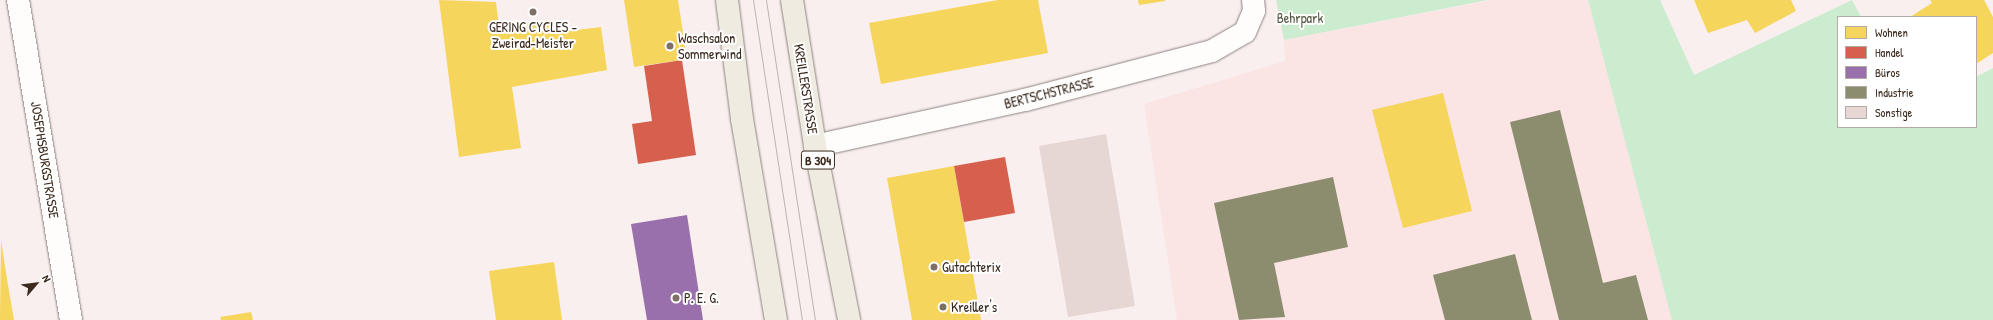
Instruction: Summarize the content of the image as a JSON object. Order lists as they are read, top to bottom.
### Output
{
  "streets": {
    "main road": ["KREILLERSTRASSE", "B 304"],
    "street": ["BERTSCHSTRASSE", "JOSEPHSBURGSTRASSE"]
  },
  "crossings": [
    ["KREILLERSTRASSE", "BERTSCHSTRASSE"]
  ],
  "parks": ["Behrpark"],
  "places": [
    "GERING CYCLES - Zweirad-Meister",
    "Waschsalon Sommerwind",
    "Gutachterix",
    "P. E. G.",
    "Kreiller's"
  ],
  "legend": [
    "Wohnen",
    "Handel",
    "Büros",
    "Industrie",
    "Sonstige"
  ],
  "north": "top right"
}
